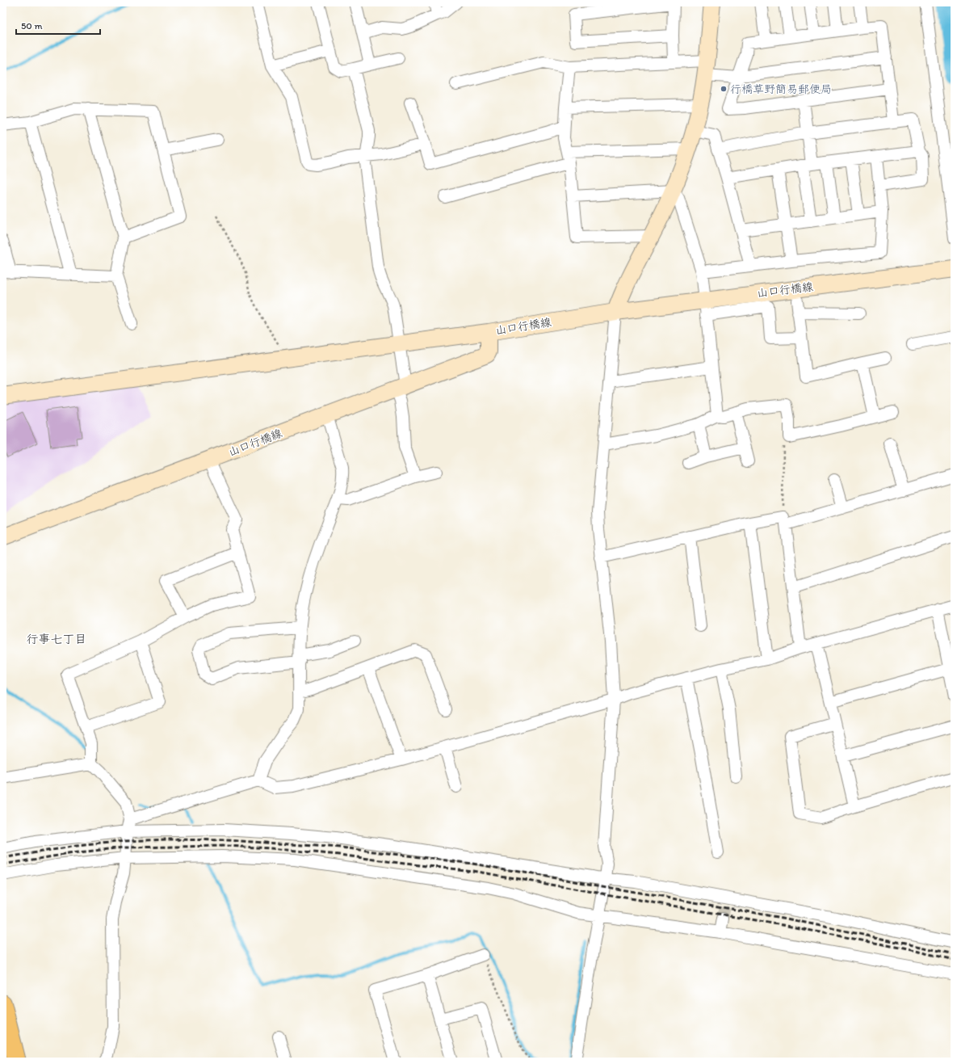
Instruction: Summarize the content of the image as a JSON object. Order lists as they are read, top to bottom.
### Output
{
  "streets": {
    "main road": ["山口行橋線"]
  },
  "districts": ["行事七丁目"],
  "places": ["行橋草野簡易郵便局"],
  "scale_bar": "50 m"
}
